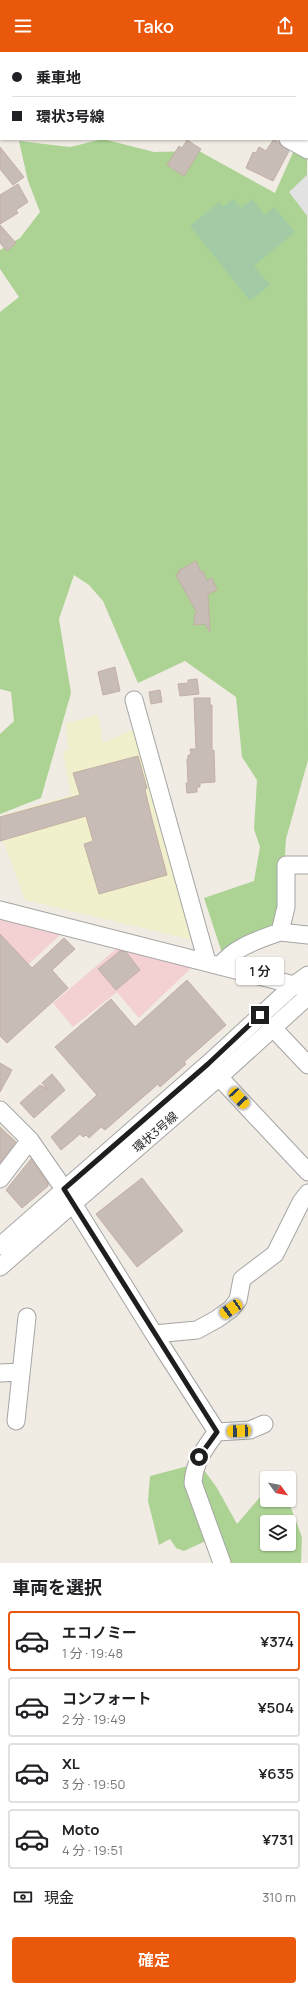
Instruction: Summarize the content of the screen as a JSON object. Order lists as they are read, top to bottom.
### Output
{
  "streets": {
    "street": ["環状3号線"]
  },
  "north": "bottom right",
  "page": {
    "header": "Tako",
    "banner": ["乗車地", "環状3号線"],
    "bubble": "1 分",
    "heading": "車両を選択",
    "list": [
      {
        "name": "エコノミー",
        "note": "1 分 · 19:48",
        "value": "¥374"
      },
      {
        "name": "コンフォート",
        "note": "2 分 · 19:49",
        "value": "¥504"
      },
      {
        "name": "XL",
        "note": "3 分 · 19:50",
        "value": "¥635"
      },
      {
        "name": "Moto",
        "note": "4 分 · 19:51",
        "value": "¥731"
      }
    ],
    "pay": ["現金", "310 m"],
    "buttons": "確定"
  }
}
